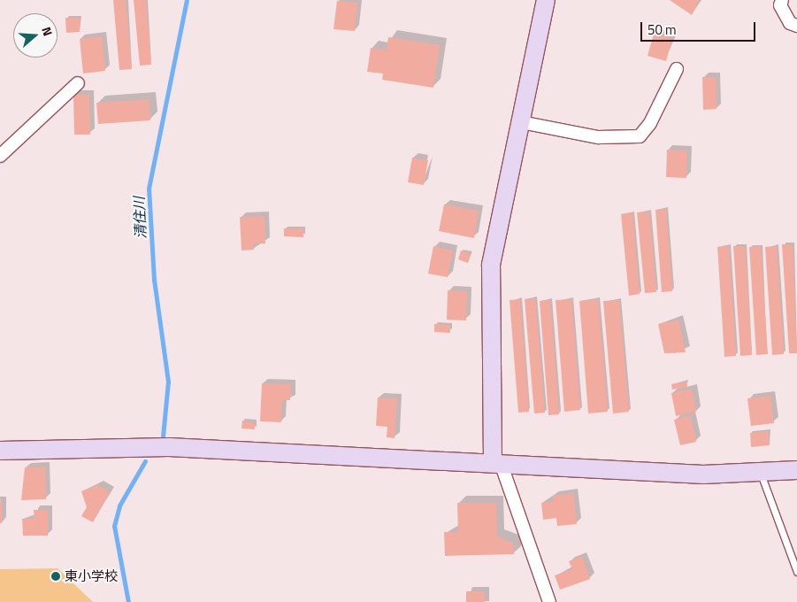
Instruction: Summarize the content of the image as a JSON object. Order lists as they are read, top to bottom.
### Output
{
  "water": ["清住川"],
  "places": ["東小学校"],
  "scale_bar": "50 m",
  "north": "right"
}
